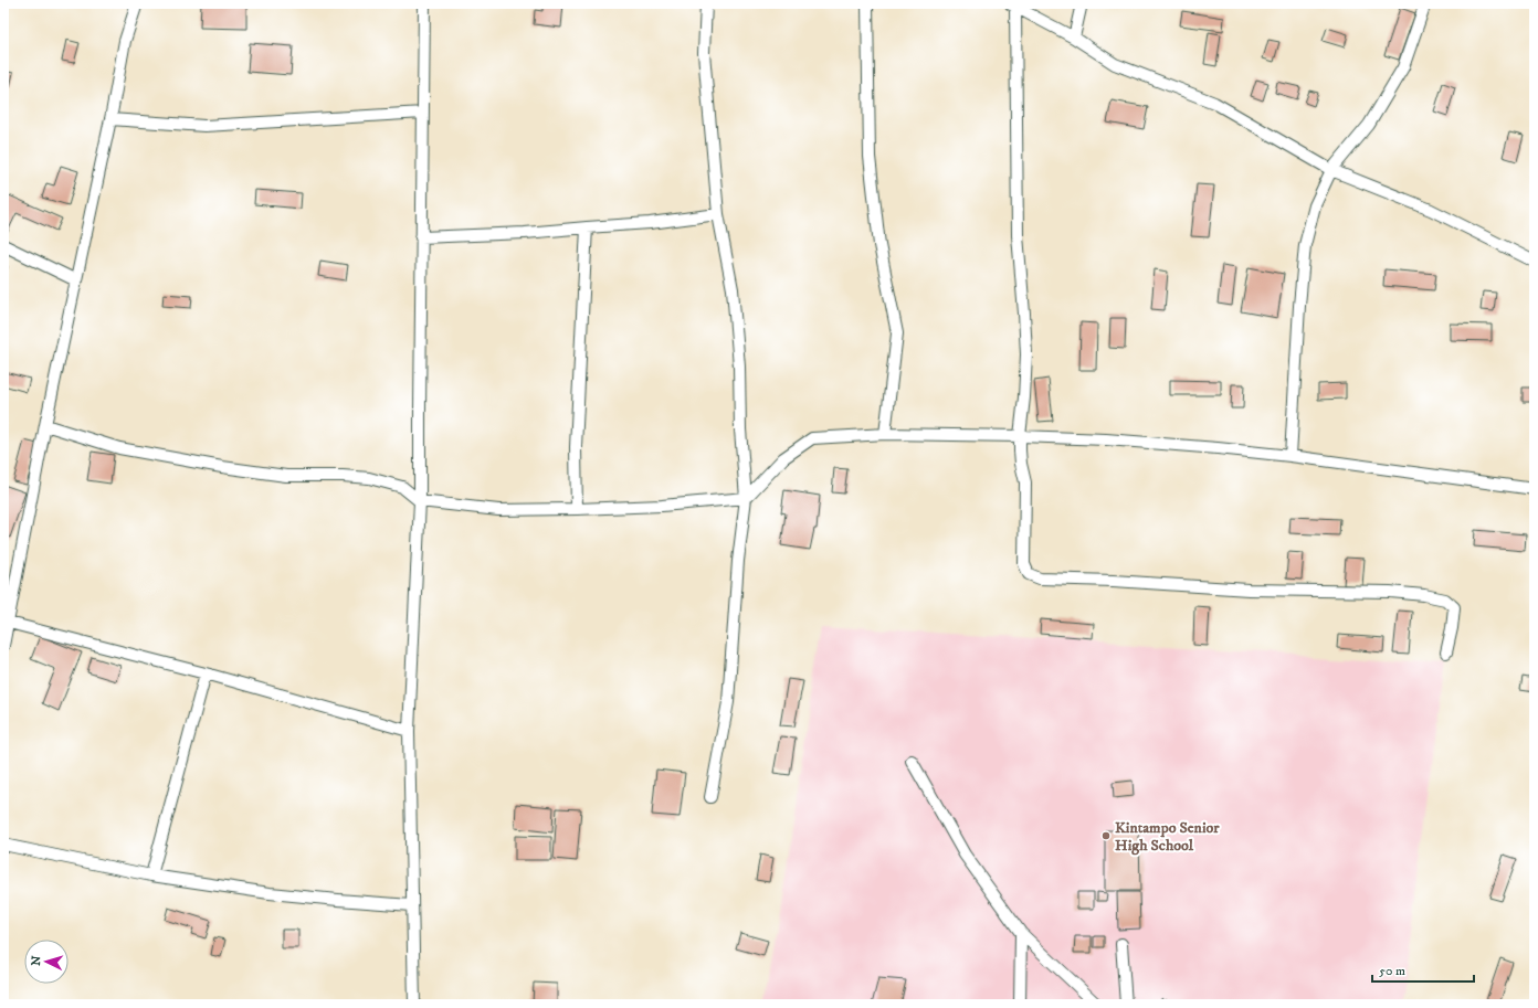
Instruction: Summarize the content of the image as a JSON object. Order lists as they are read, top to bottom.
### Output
{
  "places": ["Kintampo Senior High School"],
  "scale_bar": "50 m",
  "north": "left"
}
